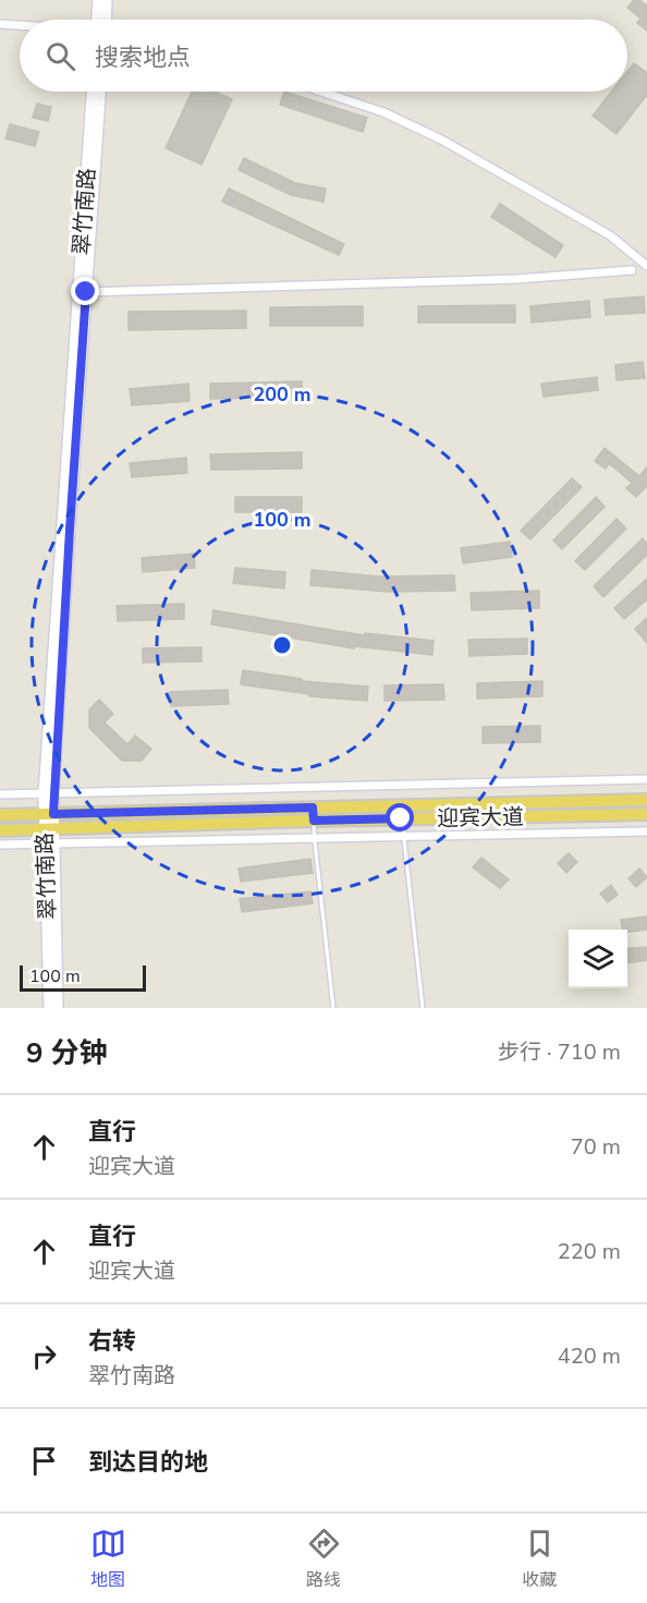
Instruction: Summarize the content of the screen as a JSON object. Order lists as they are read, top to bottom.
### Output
{
  "streets": {
    "main road": ["翠竹南路", "迎宾大道"]
  },
  "crossings": [
    ["翠竹南路", "迎宾大道"]
  ],
  "scale_bar": "100 m",
  "page": {
    "search": "搜索地点",
    "scale": "100 m",
    "heading": ["9 分钟", "步行 · 710 m"],
    "list": [
      ["直行", "迎宾大道", "70 m"],
      ["直行", "迎宾大道", "220 m"],
      ["右转", "翠竹南路", "420 m"],
      "到达目的地"
    ],
    "nav": ["地图", "路线", "收藏"]
  },
  "rings": ["200 m", "100 m"]
}
